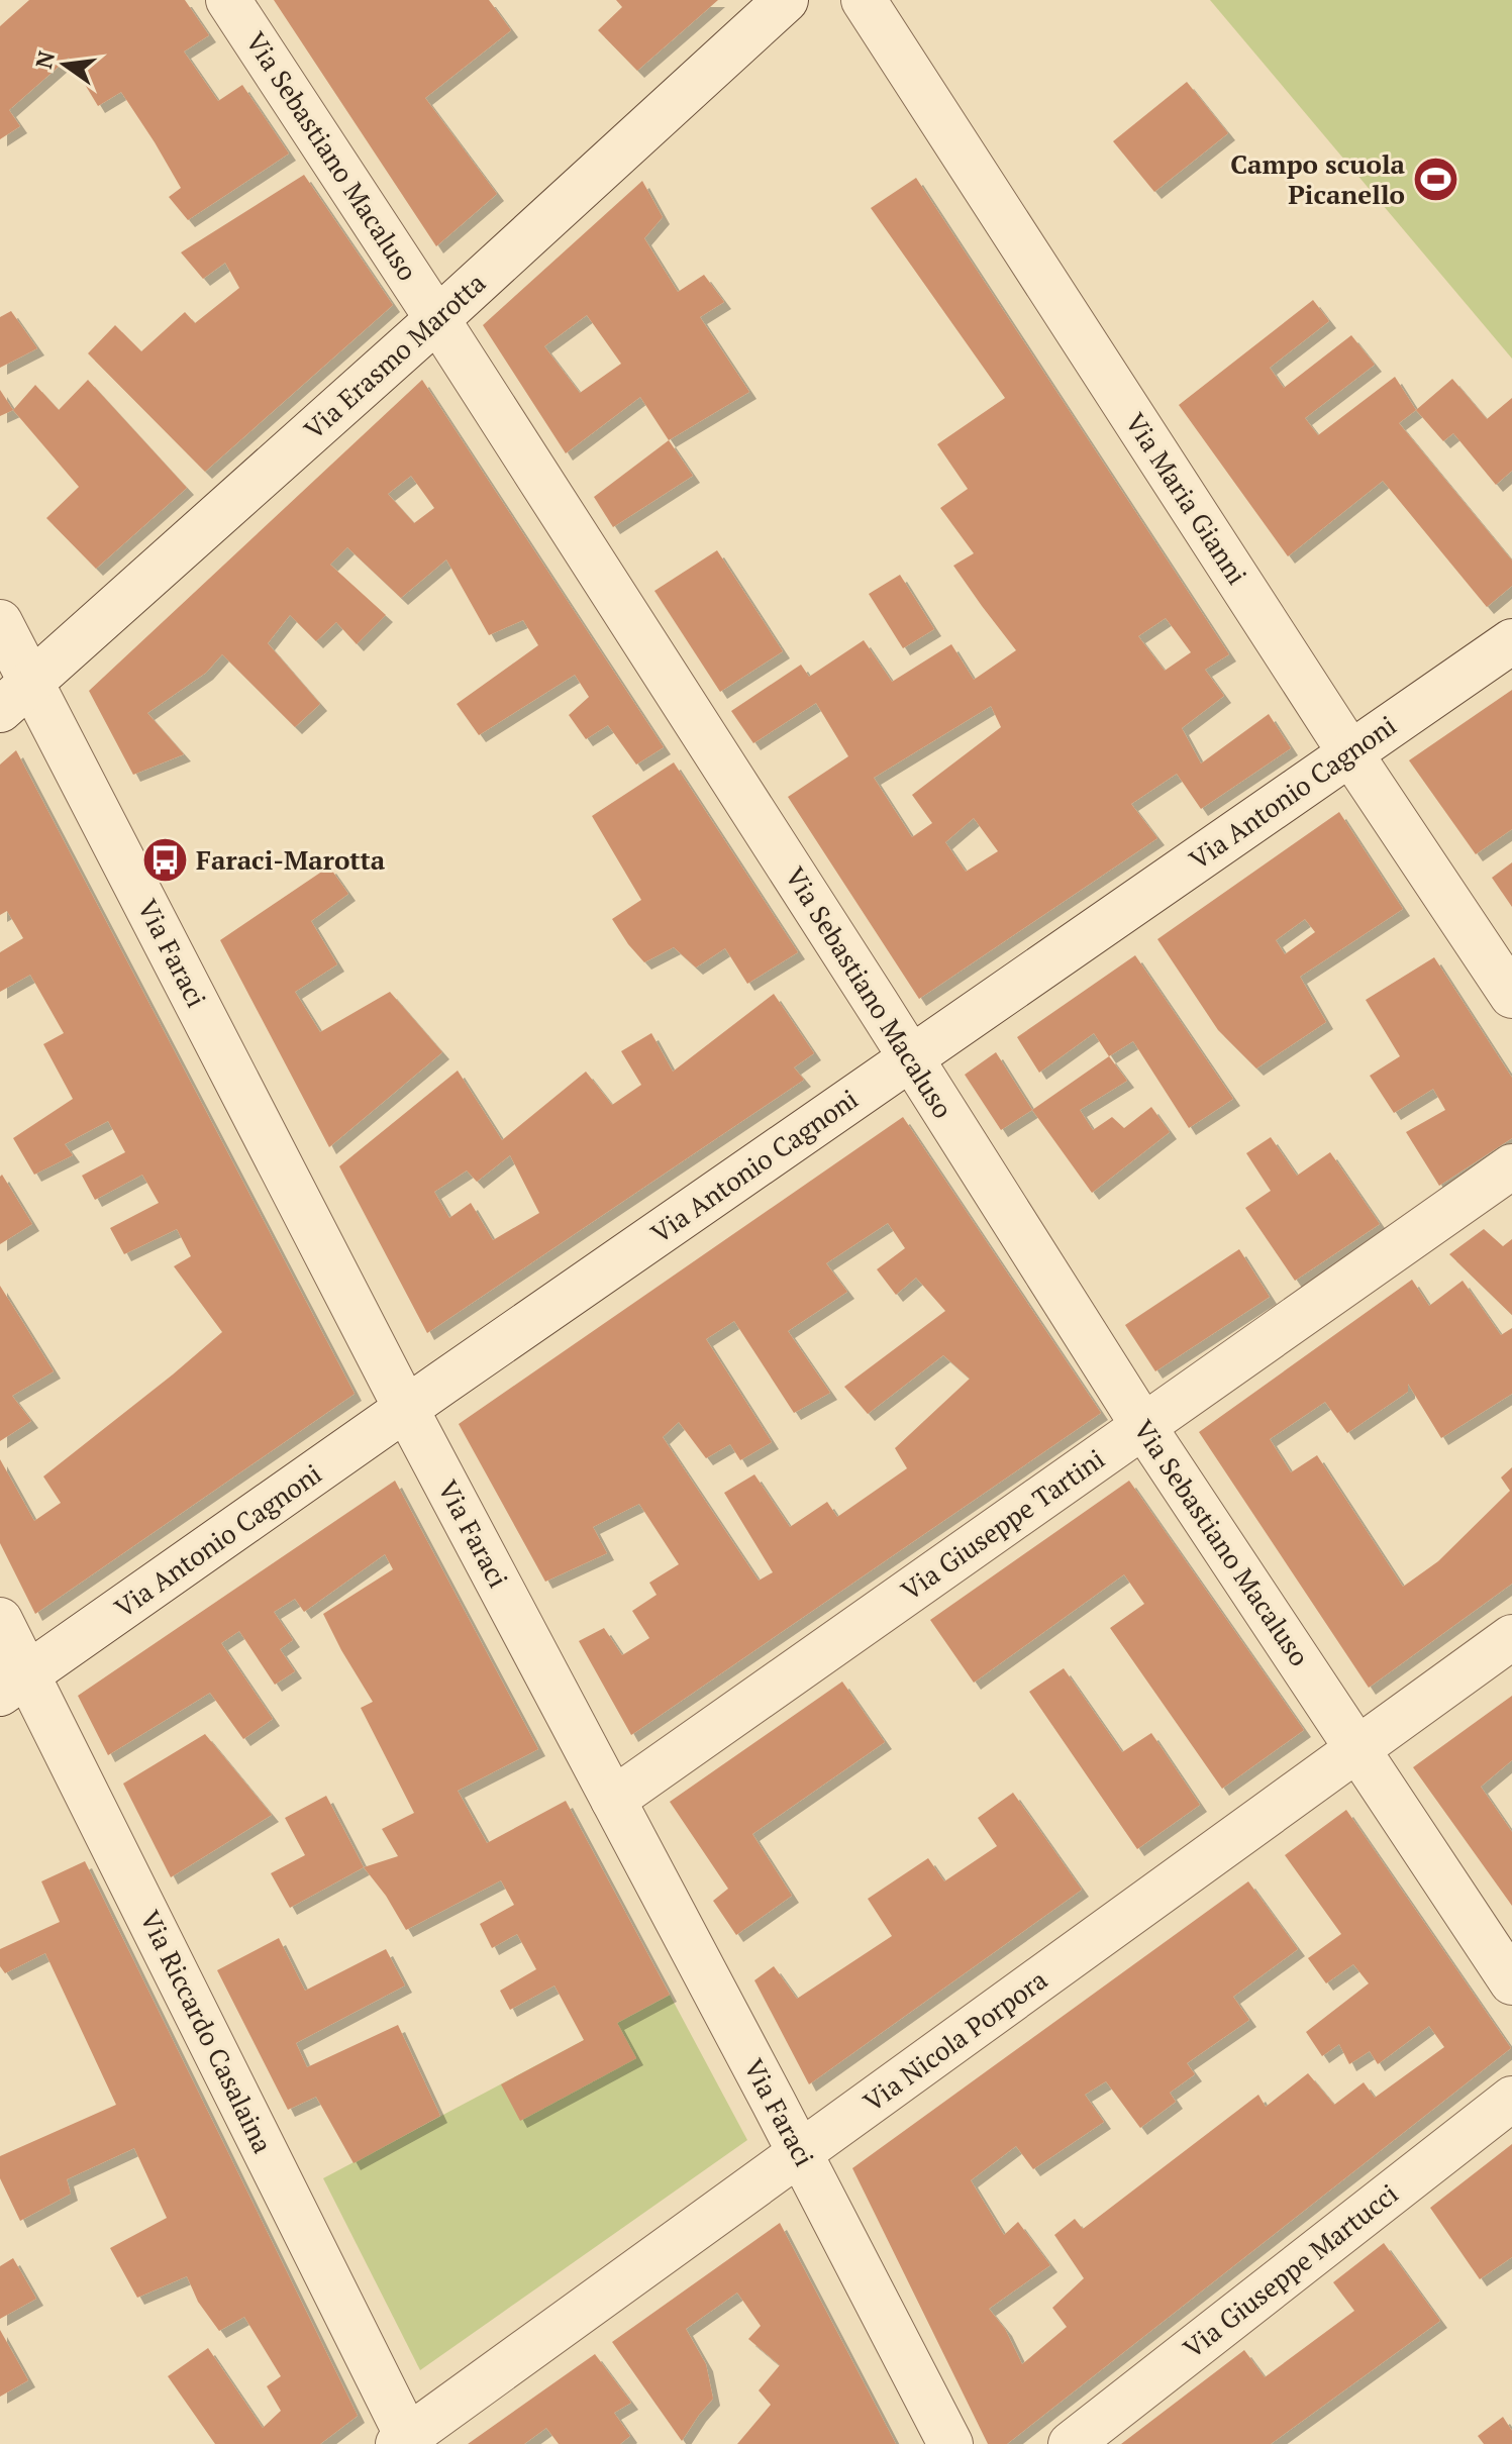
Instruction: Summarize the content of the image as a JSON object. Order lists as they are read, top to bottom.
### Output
{
  "streets": {
    "street": [
      "Via Sebastiano Macaluso",
      "Via Erasmo Marotta",
      "Via Maria Gianni",
      "Via Antonio Cagnoni",
      "Via Faraci",
      "Via Giuseppe Tartini",
      "Via Riccardo Casalaina",
      "Via Nicola Porpora",
      "Via Giuseppe Martucci"
    ]
  },
  "crossings": [
    ["Via Sebastiano Macaluso", "Via Erasmo Marotta"],
    ["Via Sebastiano Macaluso", "Via Antonio Cagnoni"],
    ["Via Sebastiano Macaluso", "Via Giuseppe Tartini"],
    ["Via Sebastiano Macaluso", "Via Nicola Porpora"],
    ["Via Erasmo Marotta", "Via Faraci"],
    ["Via Maria Gianni", "Via Antonio Cagnoni"],
    ["Via Antonio Cagnoni", "Via Faraci"],
    ["Via Antonio Cagnoni", "Via Riccardo Casalaina"],
    ["Via Faraci", "Via Giuseppe Tartini"],
    ["Via Faraci", "Via Nicola Porpora"],
    ["Via Riccardo Casalaina", "Via Nicola Porpora"]
  ],
  "places": {
    "sports": ["Campo scuola Picanello"],
    "bus stop": ["Faraci-Marotta"]
  },
  "north": "left"
}
